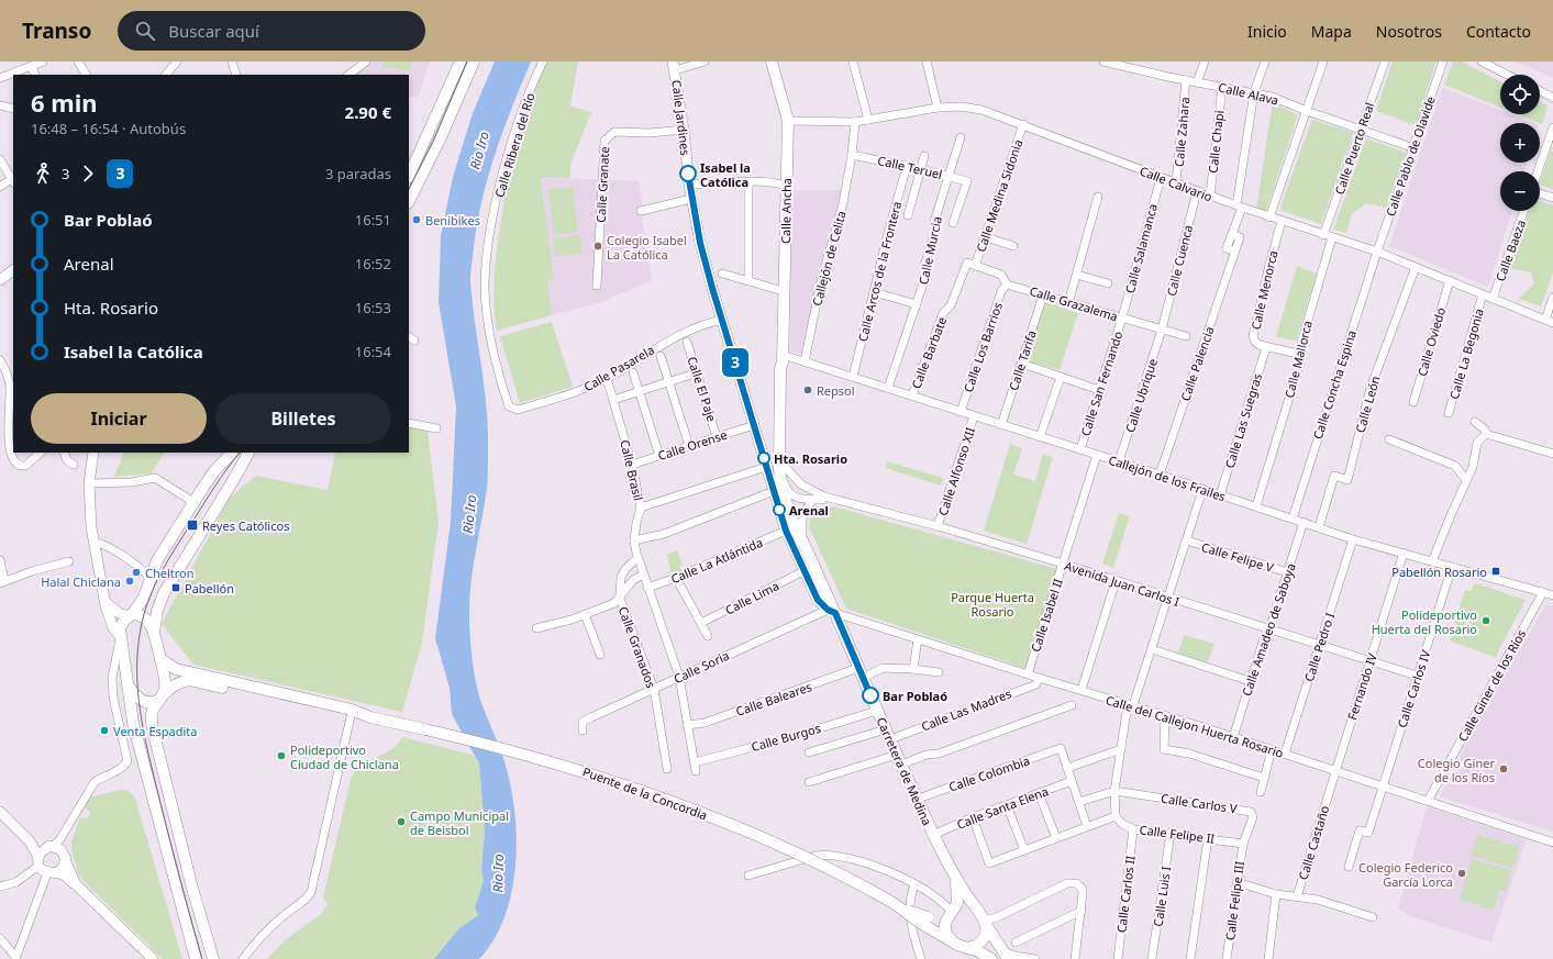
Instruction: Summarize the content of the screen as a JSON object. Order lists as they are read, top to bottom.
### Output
{
  "streets": {
    "main road": ["Calle Ancha", "Carretera de Medina", "Puente de la Concordia"],
    "street": [
      "Calle Alava",
      "Calle Jardines",
      "Calle Zahara",
      "Calle Chapi",
      "Calle Ribera del Río",
      "Calle Puerto Real",
      "Calle Pablo de Olavide",
      "Calle Teruel",
      "Calle Calvario",
      "Calle Granate",
      "Calle Medina Sidonia",
      "Calle Salamanca",
      "Calle Murcia",
      "Calle Baeza",
      "Callejón de Celita",
      "Calle Cuenca",
      "Calle Arcos de la Frontera",
      "Calle Menorca",
      "Calle Grazalema",
      "Calle Oviedo",
      "Calle Los Barrios",
      "Calle Barbate",
      "Calle La Begonia",
      "Calle Mallorca",
      "Calle Tarifa",
      "Calle Palencia",
      "Calle Pasarela",
      "Calle San Fernando",
      "Calle Concha Espina",
      "Calle El Paje",
      "Calle Ubrique",
      "Calle León",
      "Calle Las Suegras",
      "Calle Orense",
      "Calle Brasil",
      "Calle Alfonso XII",
      "Callejón de los Frailes",
      "Calle Felipe V",
      "Calle La Atlántida",
      "Avenida Juan Carlos I",
      "Calle Lima",
      "Calle Isabel II",
      "Calle Amadeo de Saboya",
      "Calle Granados",
      "Calle Pedro I",
      "Calle Soria",
      "Calle Giner de los Ríos",
      "Fernando IV",
      "Calle Carlos IV",
      "Calle Baleares",
      "Calle Las Madres",
      "Calle del Callejon Huerta Rosario",
      "Calle Burgos",
      "Calle Colombia",
      "Calle Carlos V",
      "Calle Santa Elena",
      "Calle Felipe II",
      "Calle Castaño",
      "Calle Carlos II",
      "Calle Luis I",
      "Calle Felipe III"
    ]
  },
  "crossings": [
    ["Calle Alava", "Calle Zahara"],
    ["Calle Alava", "Calle Chapi"],
    ["Calle Alava", "Calle Puerto Real"],
    ["Calle Alava", "Calle Pablo de Olavide"],
    ["Calle Alava", "Calle Palencia"],
    ["Calle Jardines", "Calle Granate"],
    ["Calle Jardines", "Calle Pasarela"],
    ["Calle Jardines", "Calle Orense"],
    ["Calle Jardines", "Calle La Atlántida"],
    ["Calle Jardines", "Calle Lima"],
    ["Calle Jardines", "Calle Soria"],
    ["Calle Jardines", "Calle del Callejon Huerta Rosario"],
    ["Calle Jardines", "Carretera de Medina"],
    ["Calle Zahara", "Calle Calvario"],
    ["Calle Chapi", "Calle Calvario"],
    ["Calle Ribera del Río", "Calle Pasarela"],
    ["Calle Puerto Real", "Calle Calvario"],
    ["Calle Pablo de Olavide", "Calle Calvario"],
    ["Calle Pablo de Olavide", "Calle Concha Espina"],
    ["Calle Teruel", "Calle Murcia"],
    ["Calle Teruel", "Callejón de Celita"],
    ["Calle Teruel", "Calle Arcos de la Frontera"],
    ["Calle Calvario", "Calle Medina Sidonia"],
    ["Calle Calvario", "Calle Ancha"],
    ["Calle Calvario", "Calle Salamanca"],
    ["Calle Calvario", "Calle Baeza"],
    ["Calle Calvario", "Callejón de Celita"],
    ["Calle Calvario", "Calle Cuenca"],
    ["Calle Calvario", "Calle Menorca"],
    ["Calle Calvario", "Calle Oviedo"],
    ["Calle Calvario", "Calle La Begonia"],
    ["Calle Calvario", "Calle Mallorca"],
    ["Calle Calvario", "Calle Palencia"],
    ["Calle Calvario", "Calle Concha Espina"],
    ["Calle Calvario", "Calle León"],
    ["Calle Medina Sidonia", "Calle Grazalema"],
    ["Calle Medina Sidonia", "Calle Barbate"],
    ["Calle Ancha", "Callejón de los Frailes"],
    ["Calle Ancha", "Carretera de Medina"],
    ["Calle Salamanca", "Calle Grazalema"],
    ["Calle Salamanca", "Calle San Fernando"],
    ["Calle Murcia", "Callejón de los Frailes"],
    ["Callejón de Celita", "Callejón de los Frailes"],
    ["Calle Cuenca", "Calle Grazalema"],
    ["Calle Cuenca", "Calle Ubrique"],
    ["Calle Arcos de la Frontera", "Callejón de los Frailes"],
    ["Calle Menorca", "Calle Mallorca"],
    ["Calle Menorca", "Calle Las Suegras"],
    ["Calle Grazalema", "Calle Los Barrios"],
    ["Calle Grazalema", "Calle Barbate"],
    ["Calle Grazalema", "Calle Tarifa"],
    ["Calle Grazalema", "Calle San Fernando"],
    ["Calle Grazalema", "Calle Ubrique"],
    ["Calle Los Barrios", "Callejón de los Frailes"],
    ["Calle Barbate", "Callejón de los Frailes"],
    ["Calle Mallorca", "Callejón de los Frailes"],
    ["Calle Tarifa", "Callejón de los Frailes"],
    ["Calle Palencia", "Callejón de los Frailes"],
    ["Calle Pasarela", "Calle Brasil"],
    ["Calle San Fernando", "Callejón de los Frailes"],
    ["Calle Concha Espina", "Callejón de los Frailes"],
    ["Calle El Paje", "Calle Orense"],
    ["Calle Ubrique", "Callejón de los Frailes"],
    ["Calle León", "Callejón de los Frailes"],
    ["Calle Las Suegras", "Callejón de los Frailes"],
    ["Calle Orense", "Calle Brasil"],
    ["Calle Brasil", "Calle La Atlántida"],
    ["Calle Brasil", "Calle Granados"],
    ["Calle Brasil", "Calle Soria"],
    ["Calle Brasil", "Calle Baleares"],
    ["Calle Brasil", "Calle Burgos"],
    ["Calle Alfonso XII", "Callejón de los Frailes"],
    ["Calle Alfonso XII", "Avenida Juan Carlos I"],
    ["Callejón de los Frailes", "Calle Isabel II"],
    ["Callejón de los Frailes", "Calle Amadeo de Saboya"],
    ["Callejón de los Frailes", "Calle Pedro I"],
    ["Callejón de los Frailes", "Calle Giner de los Ríos"],
    ["Callejón de los Frailes", "Fernando IV"],
    ["Callejón de los Frailes", "Calle Carlos IV"],
    ["Callejón de los Frailes", "Carretera de Medina"],
    ["Calle Felipe V", "Calle Amadeo de Saboya"],
    ["Avenida Juan Carlos I", "Calle Isabel II"],
    ["Avenida Juan Carlos I", "Calle Amadeo de Saboya"],
    ["Avenida Juan Carlos I", "Calle Pedro I"],
    ["Avenida Juan Carlos I", "Fernando IV"],
    ["Avenida Juan Carlos I", "Calle Carlos IV"],
    ["Avenida Juan Carlos I", "Carretera de Medina"],
    ["Calle Isabel II", "Calle del Callejon Huerta Rosario"],
    ["Calle Amadeo de Saboya", "Calle del Callejon Huerta Rosario"],
    ["Calle Granados", "Calle Soria"],
    ["Calle Pedro I", "Calle del Callejon Huerta Rosario"],
    ["Calle Soria", "Calle del Callejon Huerta Rosario"],
    ["Calle Soria", "Carretera de Medina"],
    ["Calle Giner de los Ríos", "Calle del Callejon Huerta Rosario"],
    ["Fernando IV", "Calle del Callejon Huerta Rosario"],
    ["Fernando IV", "Calle Castaño"],
    ["Calle Carlos IV", "Calle del Callejon Huerta Rosario"],
    ["Calle Baleares", "Carretera de Medina"],
    ["Calle Las Madres", "Calle del Callejon Huerta Rosario"],
    ["Calle Las Madres", "Carretera de Medina"],
    ["Calle del Callejon Huerta Rosario", "Carretera de Medina"],
    ["Calle del Callejon Huerta Rosario", "Calle Castaño"],
    ["Calle Burgos", "Carretera de Medina"],
    ["Carretera de Medina", "Calle Colombia"],
    ["Carretera de Medina", "Puente de la Concordia"],
    ["Carretera de Medina", "Calle Santa Elena"],
    ["Calle Carlos V", "Calle Felipe II"],
    ["Calle Carlos V", "Calle Felipe III"],
    ["Calle Felipe II", "Calle Carlos II"],
    ["Calle Felipe II", "Calle Luis I"],
    ["Calle Felipe II", "Calle Felipe III"]
  ],
  "water": ["Rio Iro"],
  "parks": ["Parque Huerta Rosario"],
  "places": {
    "other": [
      "Isabel la Católica",
      "Benibikes",
      "Colegio Isabel La Católica",
      "Repsol",
      "Hta. Rosario",
      "Arenal",
      "Cheltron",
      "Halal Chiclana",
      "Polideportivo Huerta del Rosario",
      "Bar Poblaó",
      "Venta Espadita",
      "Polideportivo Ciudad de Chiclana",
      "Colegio Giner de los Ríos",
      "Campo Municipal de Beisbol",
      "Colegio Federico García Lorca"
    ],
    "transit": ["Reyes Católicos", "Pabellón Rosario", "Pabellón"]
  },
  "lines": ["bus line 3"],
  "page": {
    "header": "Transo",
    "search": "Buscar aquí",
    "nav": [
      "Inicio",
      "Mapa",
      "Nosotros",
      "Contacto"
    ],
    "on_map": "3",
    "map_buttons": ["+", "−"],
    "heading": ["6 min", "16:48 – 16:54 · Autobús", "2.90 €"],
    "legs": ["3", "3", "3 paradas"],
    "list": [
      {
        "name": "Bar Poblaó",
        "value": "16:51"
      },
      {
        "name": "Arenal",
        "value": "16:52"
      },
      {
        "name": "Hta. Rosario",
        "value": "16:53"
      },
      {
        "name": "Isabel la Católica",
        "value": "16:54"
      }
    ],
    "buttons": ["Iniciar", "Billetes"]
  }
}
